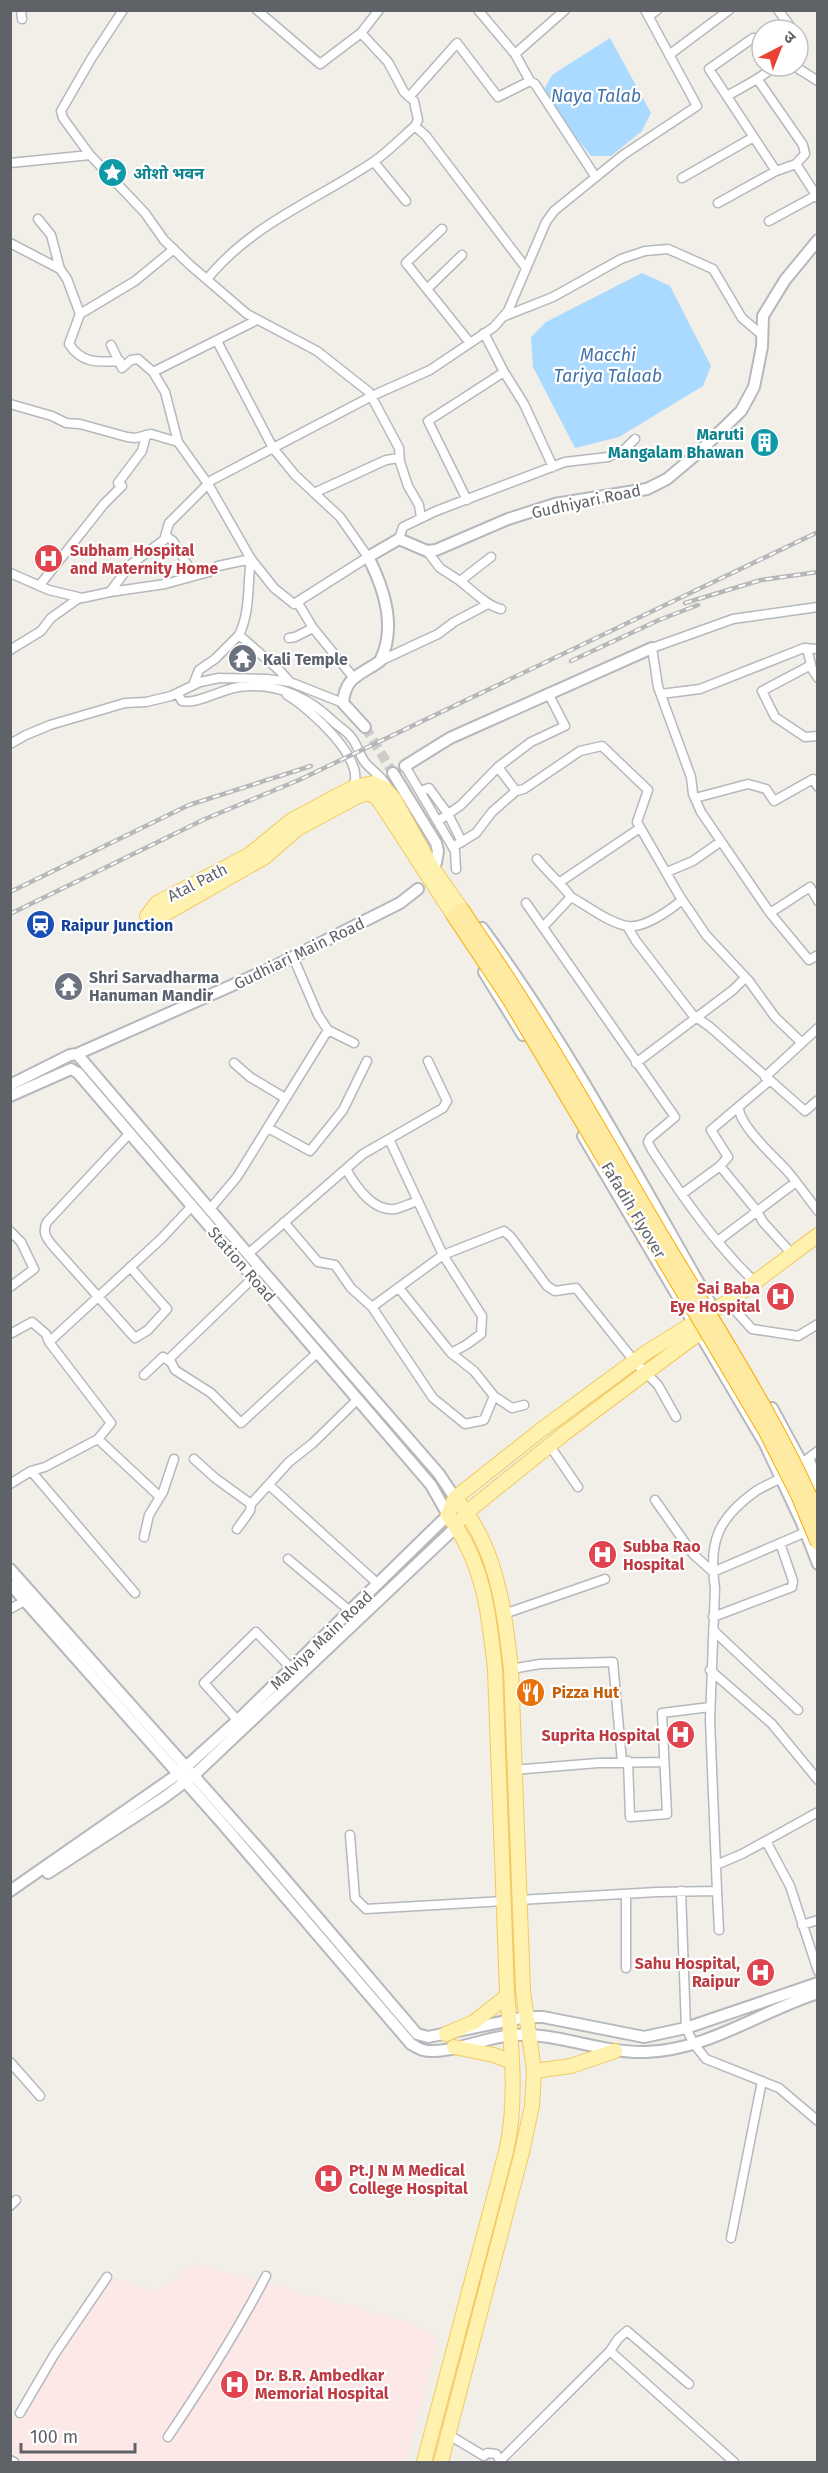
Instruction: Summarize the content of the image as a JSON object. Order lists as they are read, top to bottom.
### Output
{
  "streets": {
    "highway": ["Fafadih Flyover"],
    "main road": ["Atal Path", "Malviya Main Road"],
    "street": ["Gudhiyari Road", "Gudhiari Main Road", "Station Road"]
  },
  "crossings": [
    ["Atal Path", "Fafadih Flyover"],
    ["Gudhiari Main Road", "Station Road"],
    ["Station Road", "Malviya Main Road"]
  ],
  "water": ["Naya Talab", "Macchi Tariya Talaab"],
  "places": {
    "place": ["ओशो भवन"],
    "building": ["Maruti Mangalam Bhawan"],
    "hospital": [
      "Subham Hospital and Maternity Home",
      "Sai Baba Eye Hospital",
      "Subba Rao Hospital",
      "Suprita Hospital",
      "Sahu Hospital, Raipur",
      "Pt.J N M Medical College Hospital",
      "Dr. B.R. Ambedkar Memorial Hospital"
    ],
    "temple": ["Kali Temple", "Shri Sarvadharma Hanuman Mandir"],
    "station": ["Raipur Junction"],
    "restaurant": ["Pizza Hut"]
  },
  "scale_bar": "100 m",
  "north": "top right"
}
